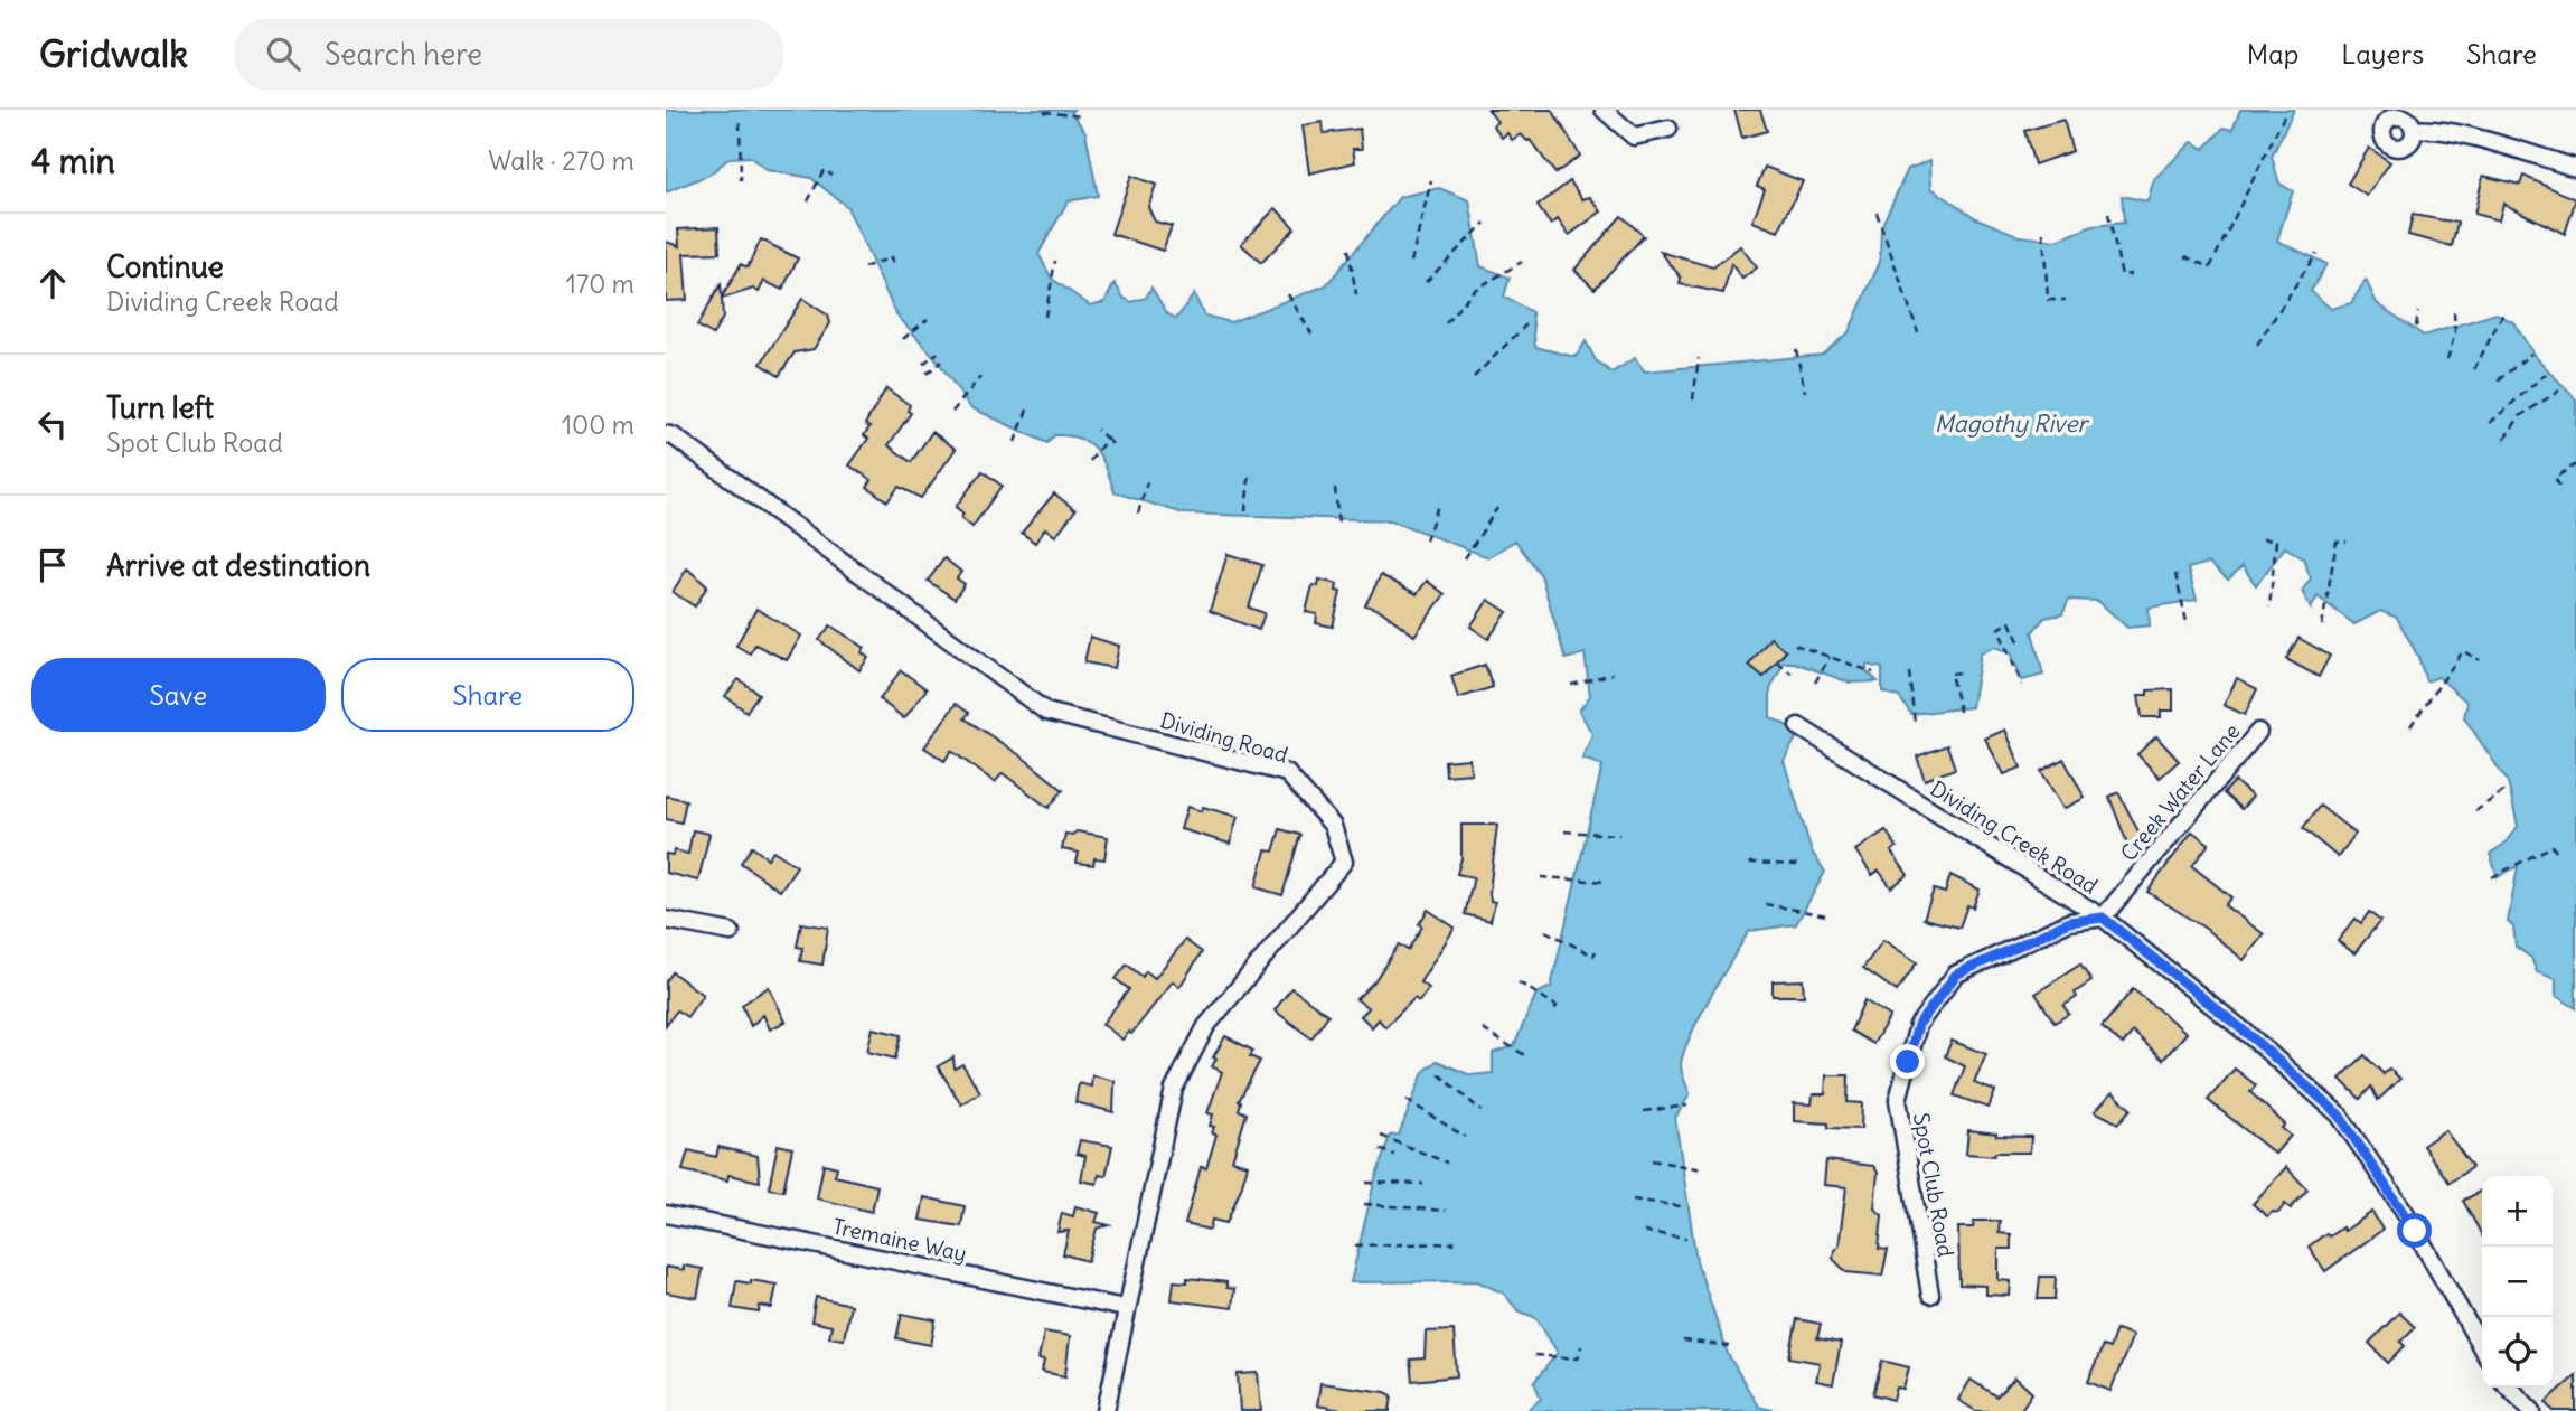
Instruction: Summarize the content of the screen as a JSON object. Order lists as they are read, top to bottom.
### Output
{
  "streets": {
    "street": [
      "Dividing Road",
      "Creek Water Lane",
      "Dividing Creek Road",
      "Spot Club Road",
      "Tremaine Way"
    ]
  },
  "crossings": [
    ["Dividing Road", "Tremaine Way"],
    ["Creek Water Lane", "Dividing Creek Road"],
    ["Creek Water Lane", "Spot Club Road"],
    ["Dividing Creek Road", "Spot Club Road"]
  ],
  "water": ["Magothy River"],
  "page": {
    "header": "Gridwalk",
    "search": "Search here",
    "nav": ["Map", "Layers", "Share"],
    "heading": ["4 min", "Walk · 270 m"],
    "list": [
      ["Continue", "Dividing Creek Road", "170 m"],
      ["Turn left", "Spot Club Road", "100 m"],
      "Arrive at destination"
    ],
    "buttons": ["Save", "Share"],
    "map_buttons": ["+", "−"]
  }
}
